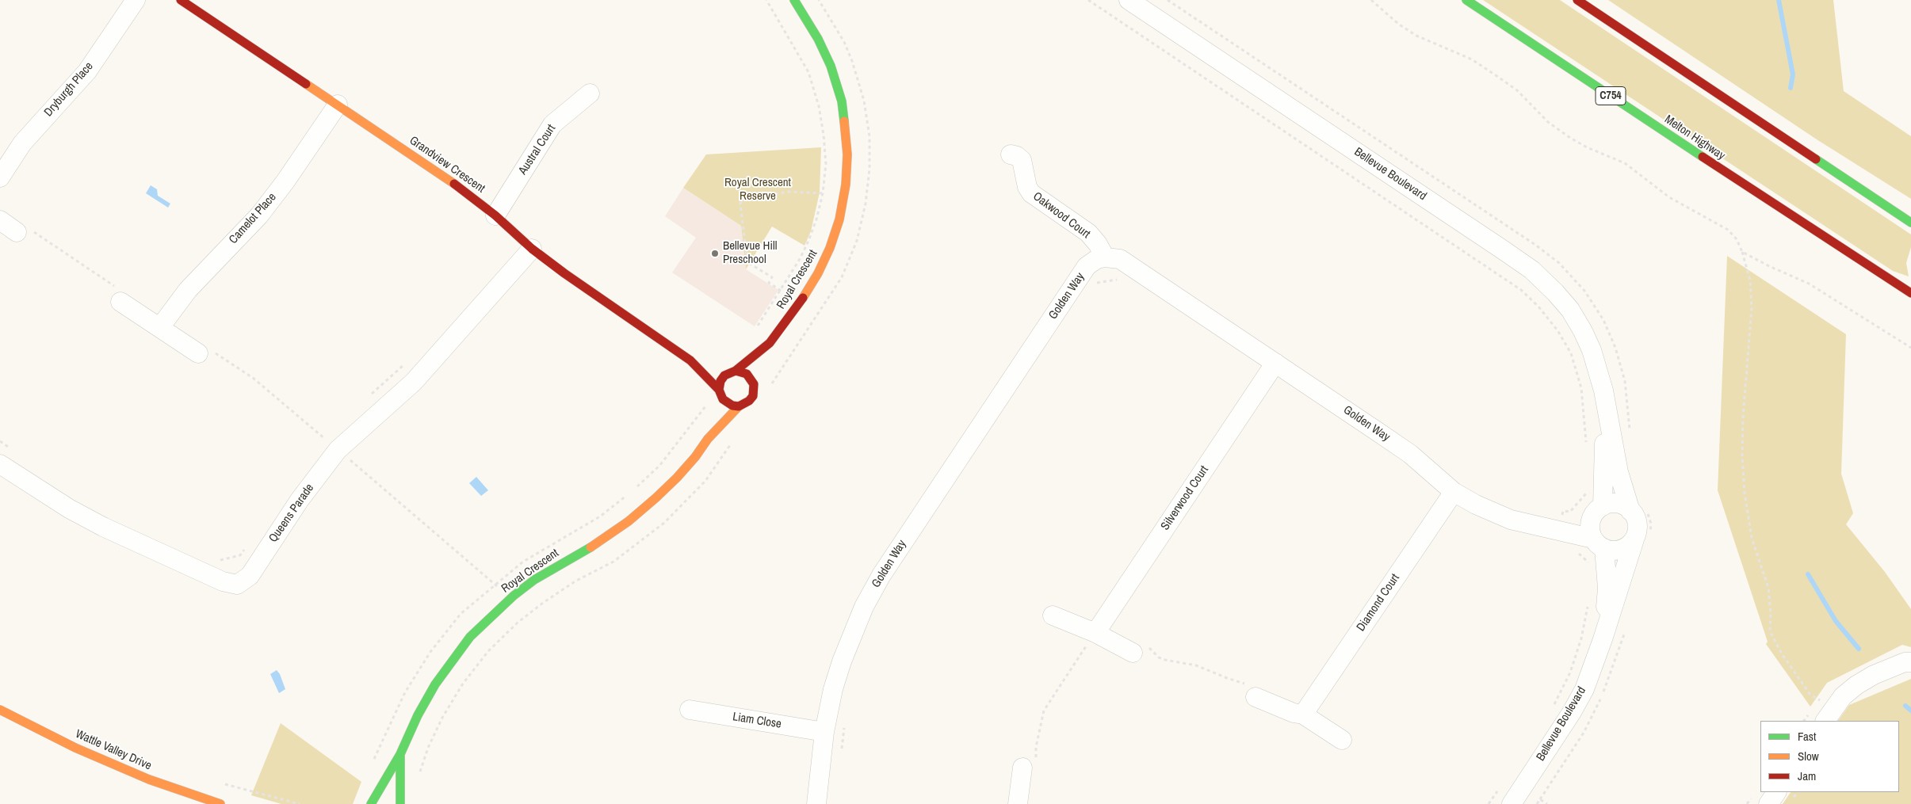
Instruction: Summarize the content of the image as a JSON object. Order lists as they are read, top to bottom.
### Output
{
  "streets": {
    "main road": [
      "C754",
      "Melton Highway",
      "Grandview Crescent",
      "Royal Crescent",
      "Wattle Valley Drive"
    ],
    "street": [
      "Dryburgh Place",
      "Austral Court",
      "Bellevue Boulevard",
      "Oakwood Court",
      "Camelot Place",
      "Golden Way",
      "Silverwood Court",
      "Queens Parade",
      "Diamond Court",
      "Liam Close"
    ]
  },
  "crossings": [
    ["Austral Court", "Grandview Crescent"],
    ["Grandview Crescent", "Camelot Place"],
    ["Grandview Crescent", "Royal Crescent"],
    ["Grandview Crescent", "Queens Parade"],
    ["Bellevue Boulevard", "Golden Way"],
    ["Oakwood Court", "Golden Way"],
    ["Golden Way", "Silverwood Court"],
    ["Golden Way", "Diamond Court"],
    ["Golden Way", "Liam Close"]
  ],
  "parks": ["Royal Crescent Reserve"],
  "places": ["Bellevue Hill Preschool"],
  "legend": ["Fast", "Slow", "Jam"]
}
